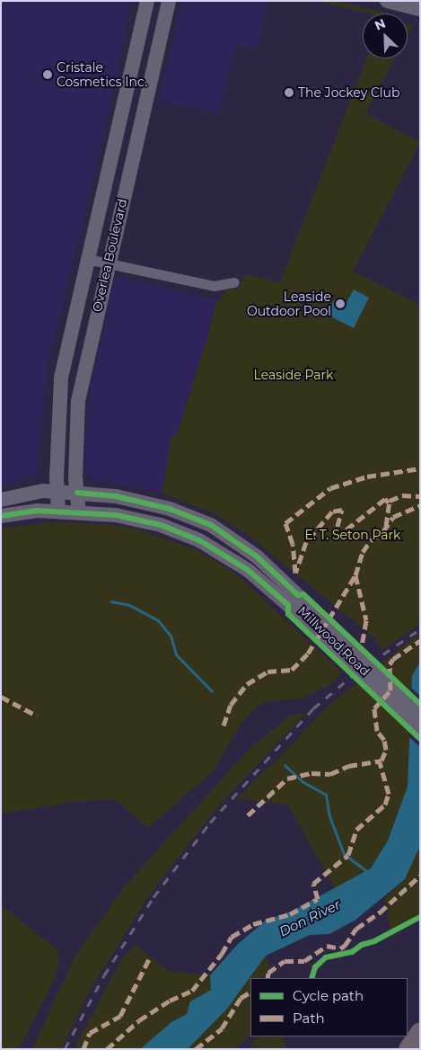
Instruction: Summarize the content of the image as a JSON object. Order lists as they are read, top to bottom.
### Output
{
  "streets": {
    "main road": ["Overlea Boulevard", "Millwood Road"]
  },
  "crossings": [
    ["Overlea Boulevard", "Millwood Road"]
  ],
  "water": ["Don River"],
  "parks": ["Leaside Park", "E. T. Seton Park"],
  "places": ["Cristale Cosmetics Inc.", "The Jockey Club", "Leaside Outdoor Pool"],
  "legend": ["Cycle path", "Path"],
  "north": "top left"
}
